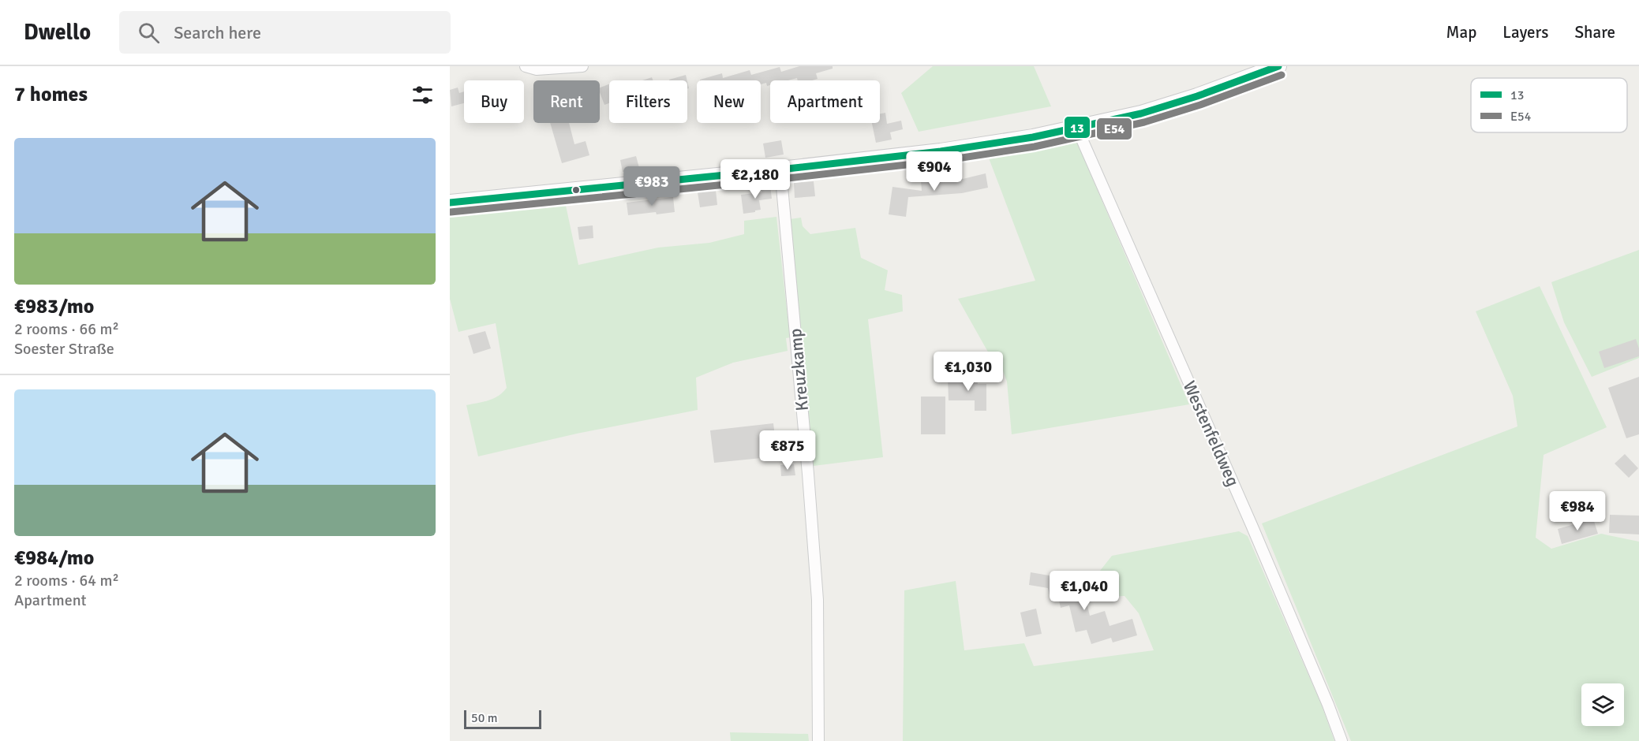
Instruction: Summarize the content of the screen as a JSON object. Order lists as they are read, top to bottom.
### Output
{
  "streets": {
    "street": ["Kreuzkamp", "Westenfeldweg"]
  },
  "lines": ["transit line 13", "transit line E54"],
  "legend": ["13", "E54"],
  "scale_bar": "50 m",
  "page": {
    "header": "Dwello",
    "search": "Search here",
    "nav": ["Map", "Layers", "Share"],
    "heading": "7 homes",
    "chip": [
      "Buy",
      "Rent",
      "Filters",
      "New",
      "Apartment"
    ],
    "list": [
      {
        "name": "€983/mo",
        "note": "2 rooms · 66 m² · Soester Straße"
      },
      {
        "name": "€984/mo",
        "note": "2 rooms · 64 m² · Apartment"
      }
    ],
    "price": [
      "€904",
      "€2,180",
      "€983",
      "€1,030",
      "€875",
      "€984",
      "€1,040"
    ],
    "scale": "50 m"
  }
}
